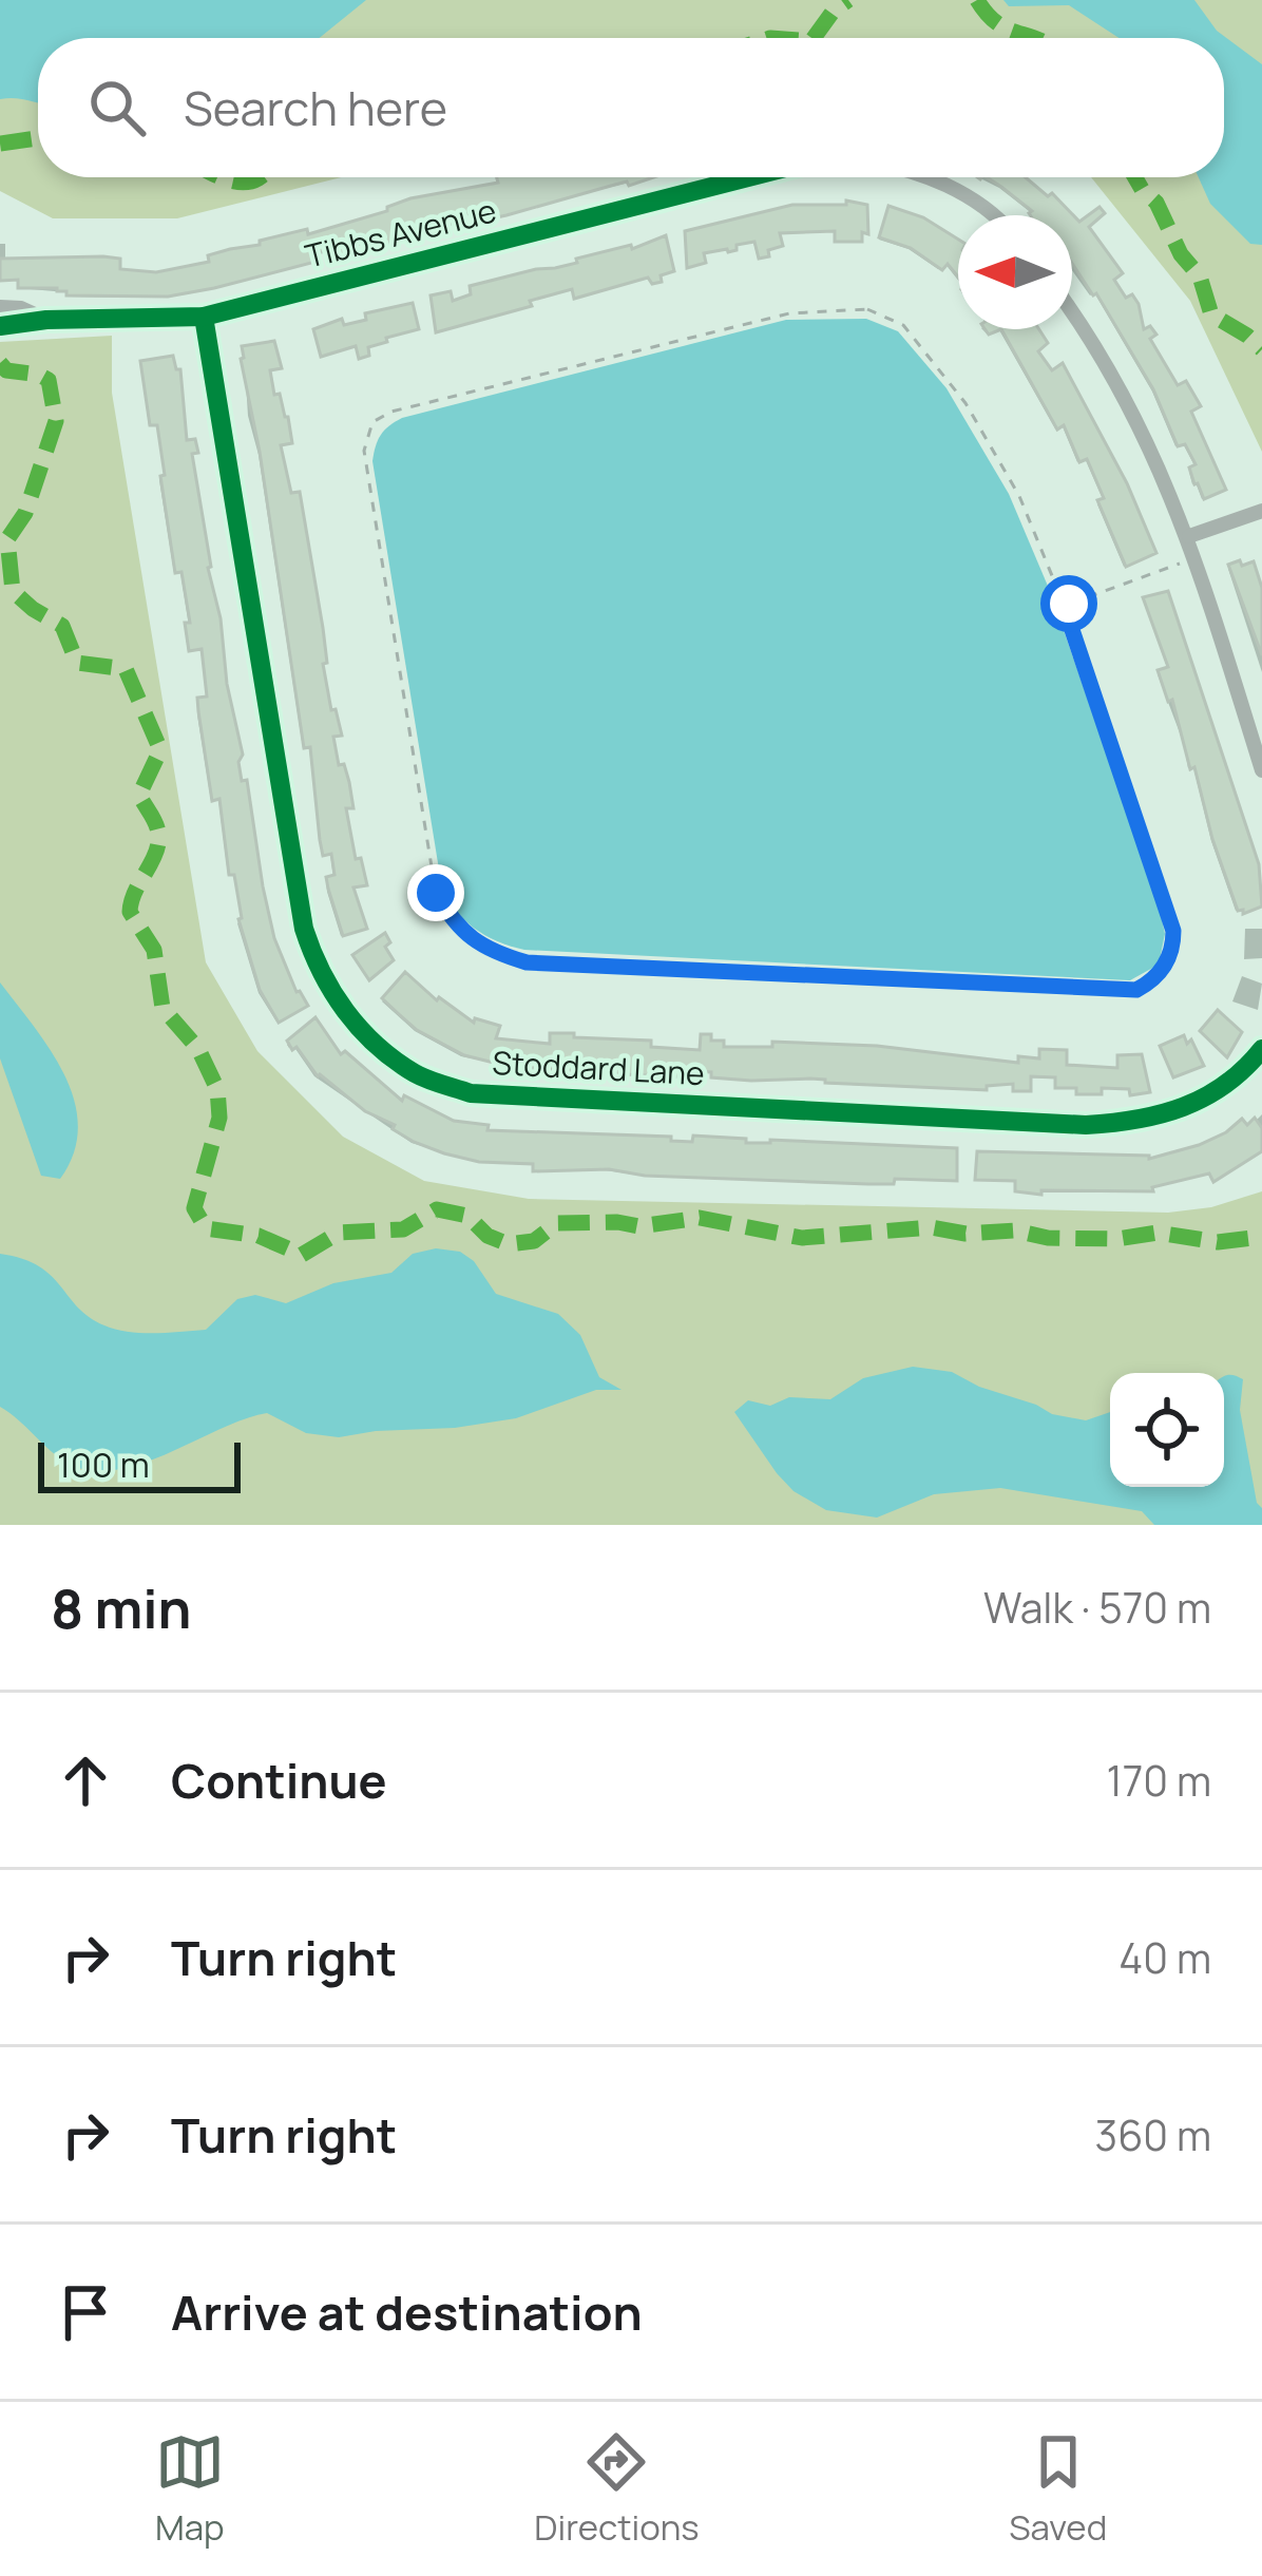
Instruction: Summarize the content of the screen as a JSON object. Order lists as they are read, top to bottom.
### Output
{
  "streets": {
    "street": ["Tibbs Avenue", "Stoddard Lane"]
  },
  "crossings": [
    ["Tibbs Avenue", "Stoddard Lane"]
  ],
  "scale_bar": "100 m",
  "north": "left",
  "page": {
    "search": "Search here",
    "scale": "100 m",
    "heading": ["8 min", "Walk · 570 m"],
    "list": [
      ["Continue", "170 m"],
      ["Turn right", "40 m"],
      ["Turn right", "360 m"],
      "Arrive at destination"
    ],
    "nav": ["Map", "Directions", "Saved"]
  }
}
